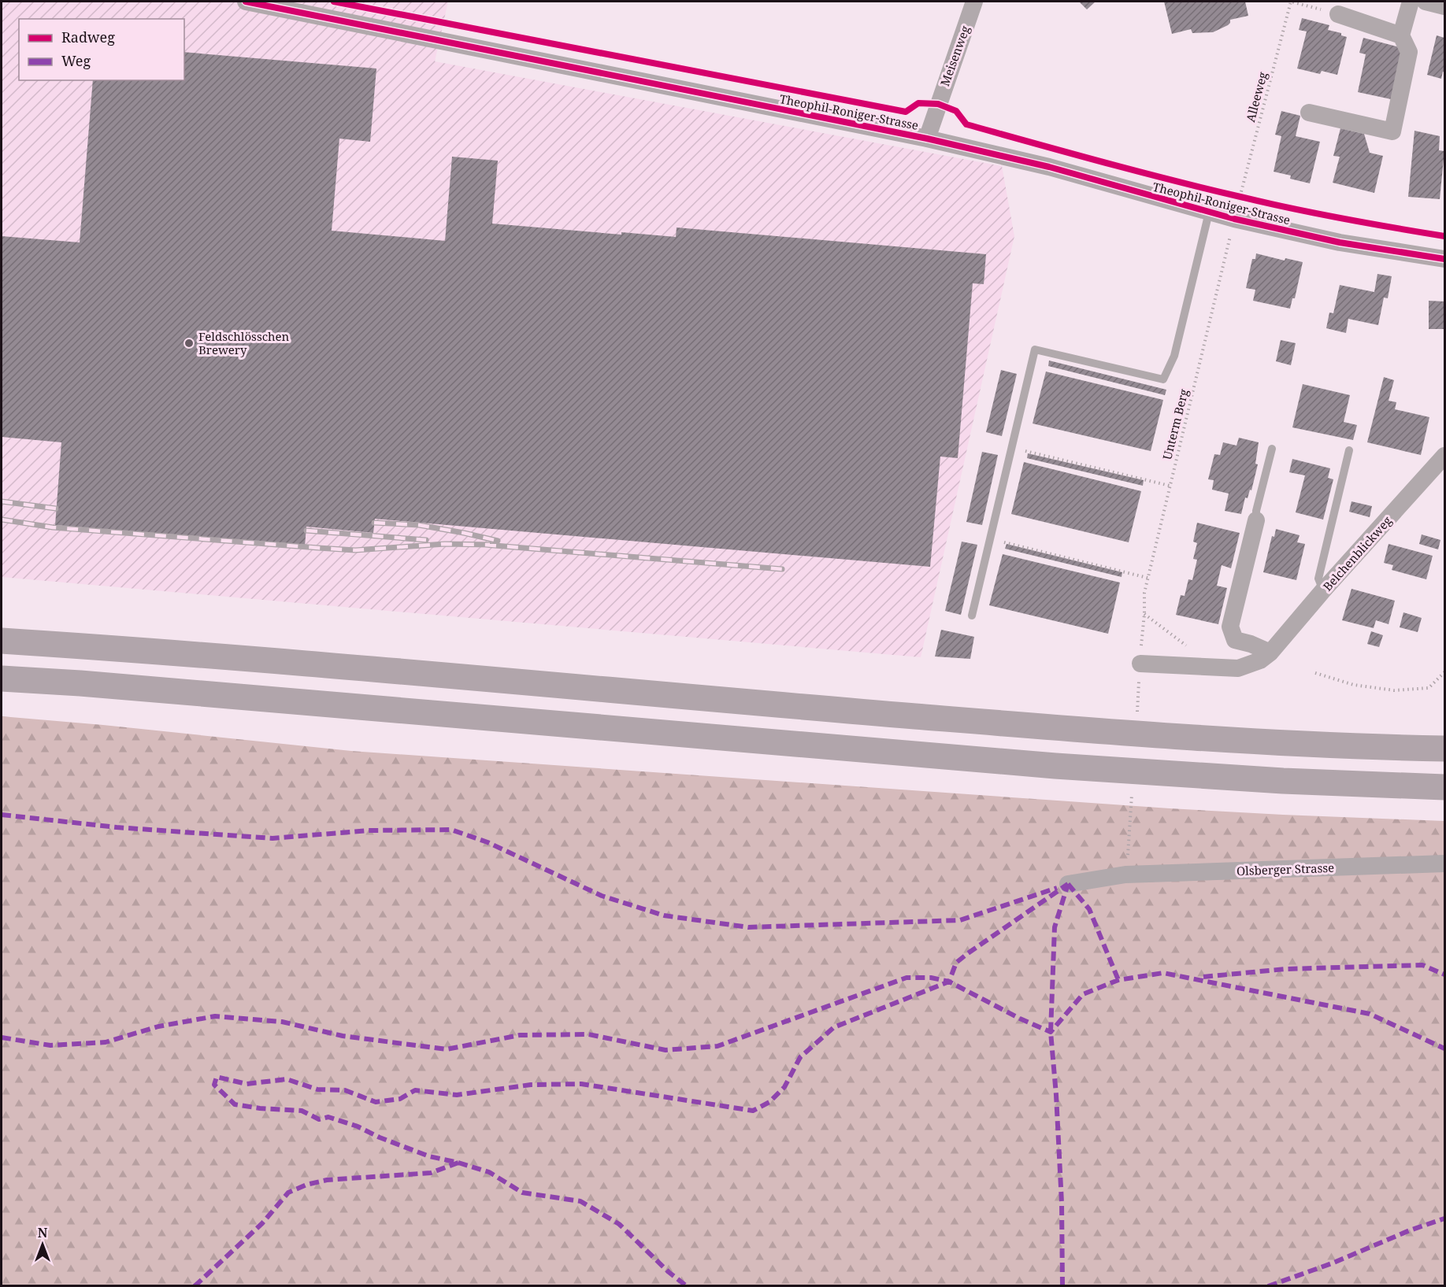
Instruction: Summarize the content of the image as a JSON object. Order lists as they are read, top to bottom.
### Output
{
  "streets": {
    "street": [
      "Meisenweg",
      "Theophil-Roniger-Strasse",
      "Belchenblickweg",
      "Olsberger Strasse"
    ],
    "path": ["Alleeweg", "Unterm Berg"]
  },
  "crossings": [
    ["Meisenweg", "Theophil-Roniger-Strasse"],
    ["Theophil-Roniger-Strasse", "Unterm Berg"]
  ],
  "places": ["Feldschlösschen Brewery"],
  "legend": ["Radweg", "Weg"],
  "north": "top"
}
